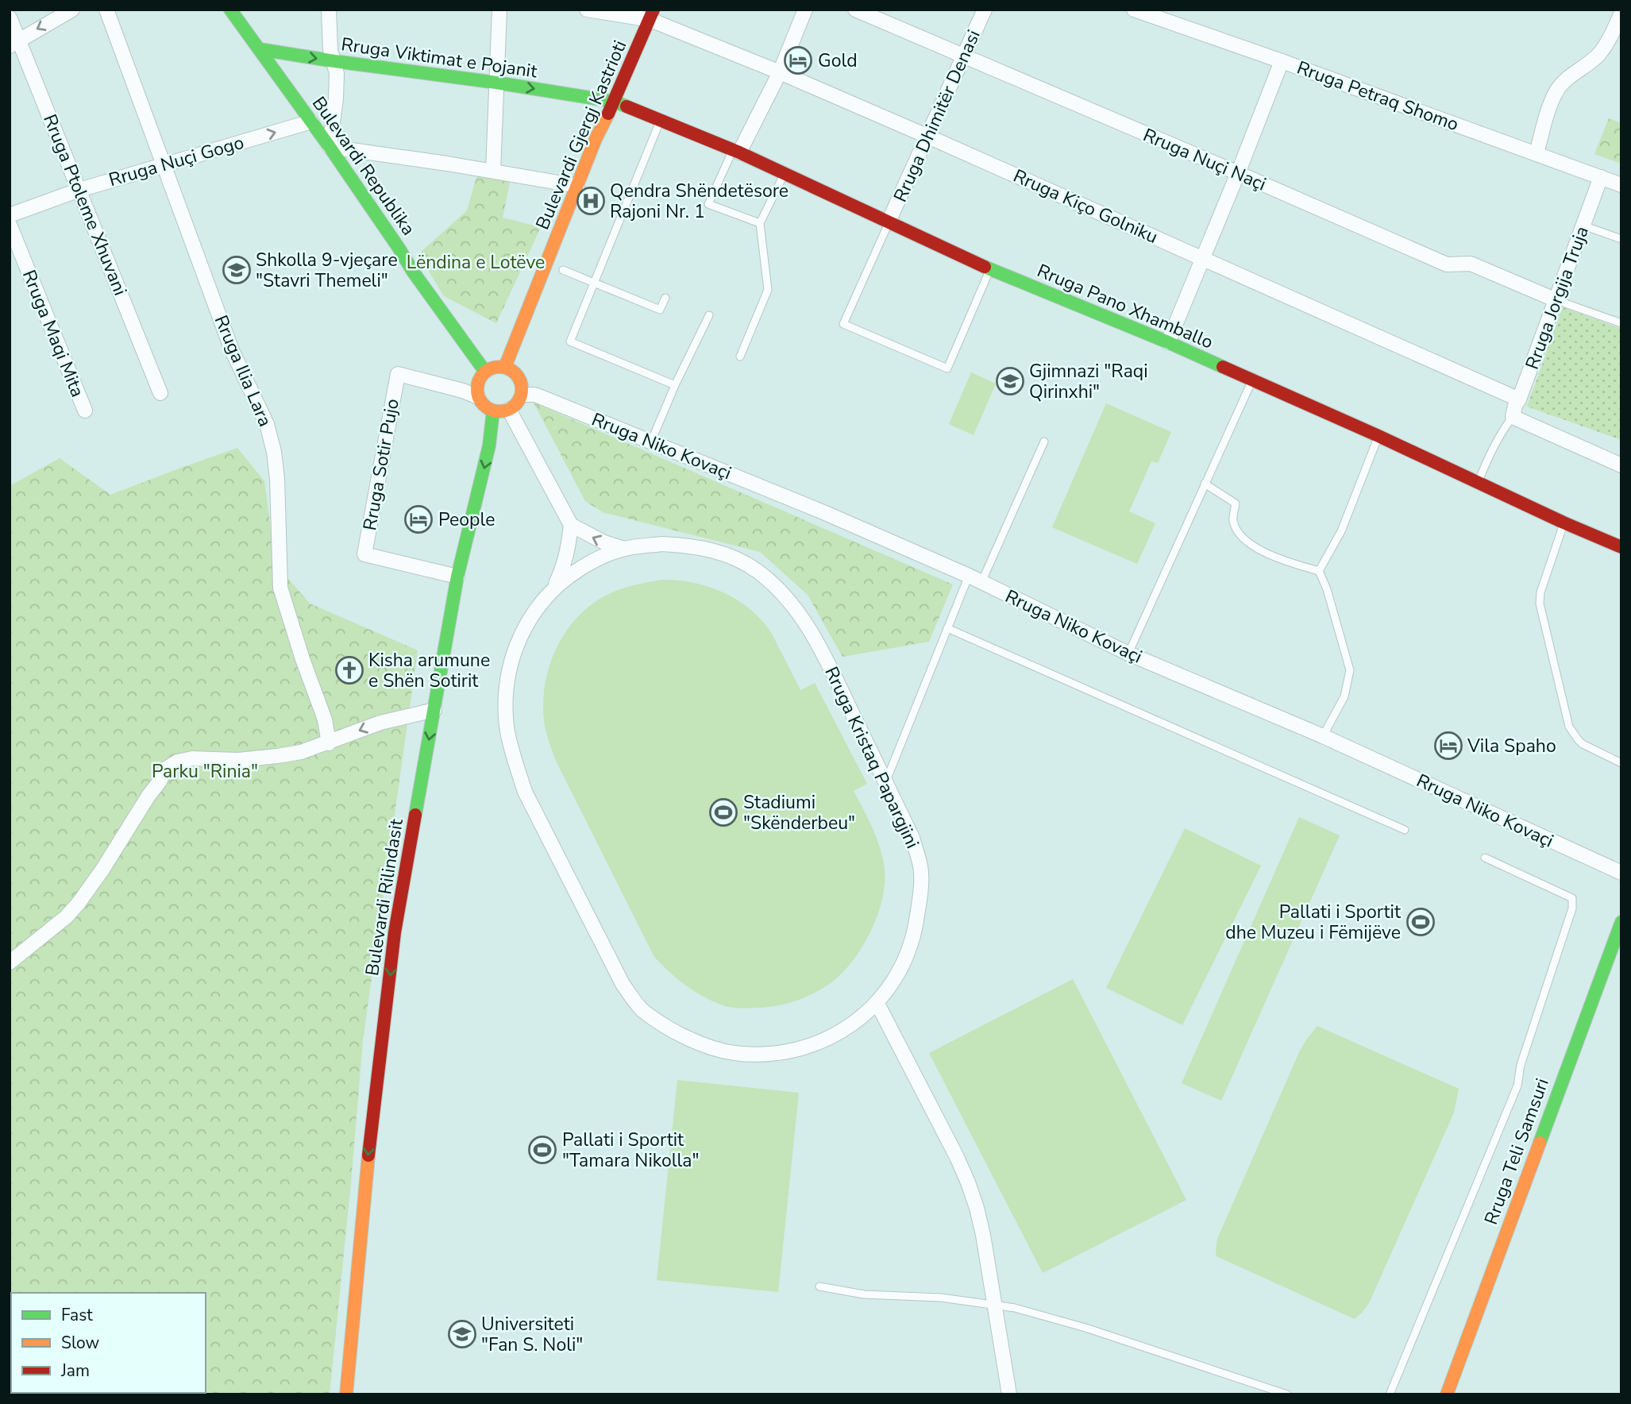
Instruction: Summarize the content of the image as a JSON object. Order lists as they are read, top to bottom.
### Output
{
  "streets": {
    "main road": [
      "Rruga Viktimat e Pojanit",
      "Bulevardi Gjergj Kastrioti",
      "Bulevardi Republika",
      "Rruga Pano Xhamballo",
      "Bulevardi Rilindasit",
      "Rruga Teli Samsuri"
    ],
    "street": [
      "Rruga Petraq Shomo",
      "Rruga Dhimitër Denasi",
      "Rruga Nuçi Naçi",
      "Rruga Nuçi Gogo",
      "Rruga Ptoleme Xhuvani",
      "Rruga Kiço Golniku",
      "Rruga Jorgija Truja",
      "Rruga Maqi Mita",
      "Rruga Ilia Lara",
      "Rruga Niko Kovaçi",
      "Rruga Sotir Pujo",
      "Rruga Kristaq Papargjini"
    ]
  },
  "crossings": [
    ["Rruga Viktimat e Pojanit", "Bulevardi Gjergj Kastrioti"],
    ["Rruga Viktimat e Pojanit", "Bulevardi Republika"],
    ["Rruga Viktimat e Pojanit", "Rruga Pano Xhamballo"],
    ["Rruga Petraq Shomo", "Rruga Jorgija Truja"],
    ["Rruga Dhimitër Denasi", "Rruga Nuçi Naçi"],
    ["Rruga Dhimitër Denasi", "Rruga Kiço Golniku"],
    ["Rruga Dhimitër Denasi", "Rruga Pano Xhamballo"],
    ["Bulevardi Gjergj Kastrioti", "Bulevardi Republika"],
    ["Bulevardi Gjergj Kastrioti", "Rruga Kiço Golniku"],
    ["Bulevardi Gjergj Kastrioti", "Rruga Pano Xhamballo"],
    ["Bulevardi Gjergj Kastrioti", "Rruga Niko Kovaçi"],
    ["Bulevardi Gjergj Kastrioti", "Rruga Sotir Pujo"],
    ["Bulevardi Gjergj Kastrioti", "Bulevardi Rilindasit"],
    ["Rruga Nuçi Naçi", "Rruga Jorgija Truja"],
    ["Rruga Nuçi Gogo", "Bulevardi Republika"],
    ["Rruga Nuçi Gogo", "Rruga Ptoleme Xhuvani"],
    ["Rruga Nuçi Gogo", "Rruga Ilia Lara"],
    ["Bulevardi Republika", "Rruga Niko Kovaçi"],
    ["Bulevardi Republika", "Rruga Sotir Pujo"],
    ["Bulevardi Republika", "Bulevardi Rilindasit"],
    ["Rruga Kiço Golniku", "Rruga Jorgija Truja"],
    ["Rruga Niko Kovaçi", "Rruga Sotir Pujo"],
    ["Rruga Niko Kovaçi", "Bulevardi Rilindasit"],
    ["Rruga Sotir Pujo", "Bulevardi Rilindasit"]
  ],
  "one_way": ["Rruga Viktimat e Pojanit", "Rruga Nuçi Gogo", "Bulevardi Rilindasit"],
  "parks": ["Lëndina e Lotëve", "Parku \"Rinia\""],
  "places": {
    "hotel": ["Gold", "People", "Vila Spaho"],
    "hospital": ["Qendra Shëndetësore Rajoni Nr. 1"],
    "school or university": ["Shkolla 9-vjeçare \"Stavri Themeli\"", "Gjimnazi \"Raqi Qirinxhi\"", "Universiteti \"Fan S. Noli\""],
    "church": ["Kisha arumune e Shën Sotirit"],
    "sports": ["Stadiumi \"Skënderbeu\"", "Pallati i Sportit dhe Muzeu i Fëmijëve", "Pallati i Sportit \"Tamara Nikolla\""]
  },
  "legend": ["Fast", "Slow", "Jam"]
}
